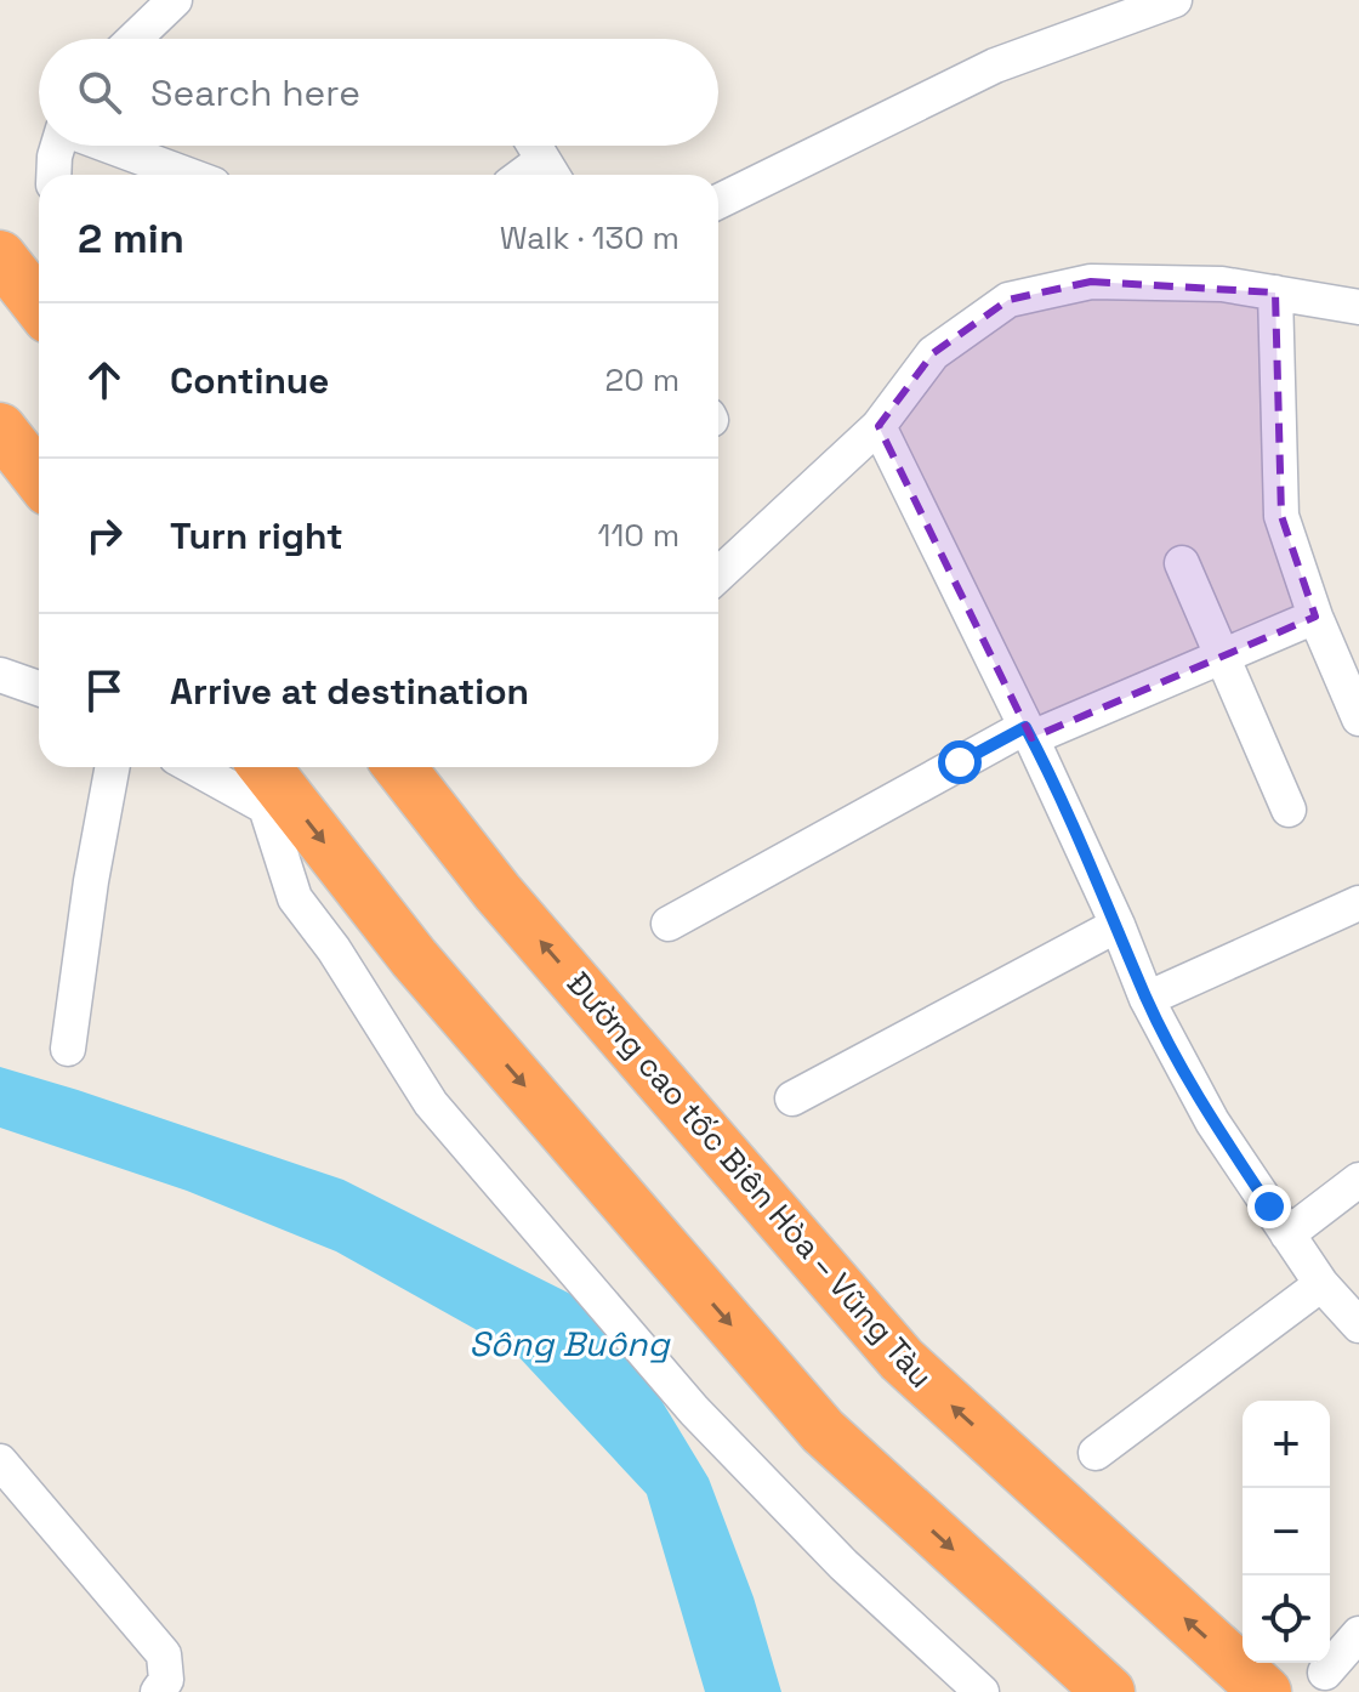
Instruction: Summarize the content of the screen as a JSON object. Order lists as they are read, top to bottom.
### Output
{
  "streets": {
    "highway": ["Đường cao tốc Biên Hòa – Vũng Tàu"]
  },
  "water": ["Sông Buông"],
  "page": {
    "search": "Search here",
    "heading": ["2 min", "Walk · 130 m"],
    "list": [
      ["Continue", "20 m"],
      ["Turn right", "110 m"],
      "Arrive at destination"
    ],
    "map_buttons": ["+", "−"]
  }
}
